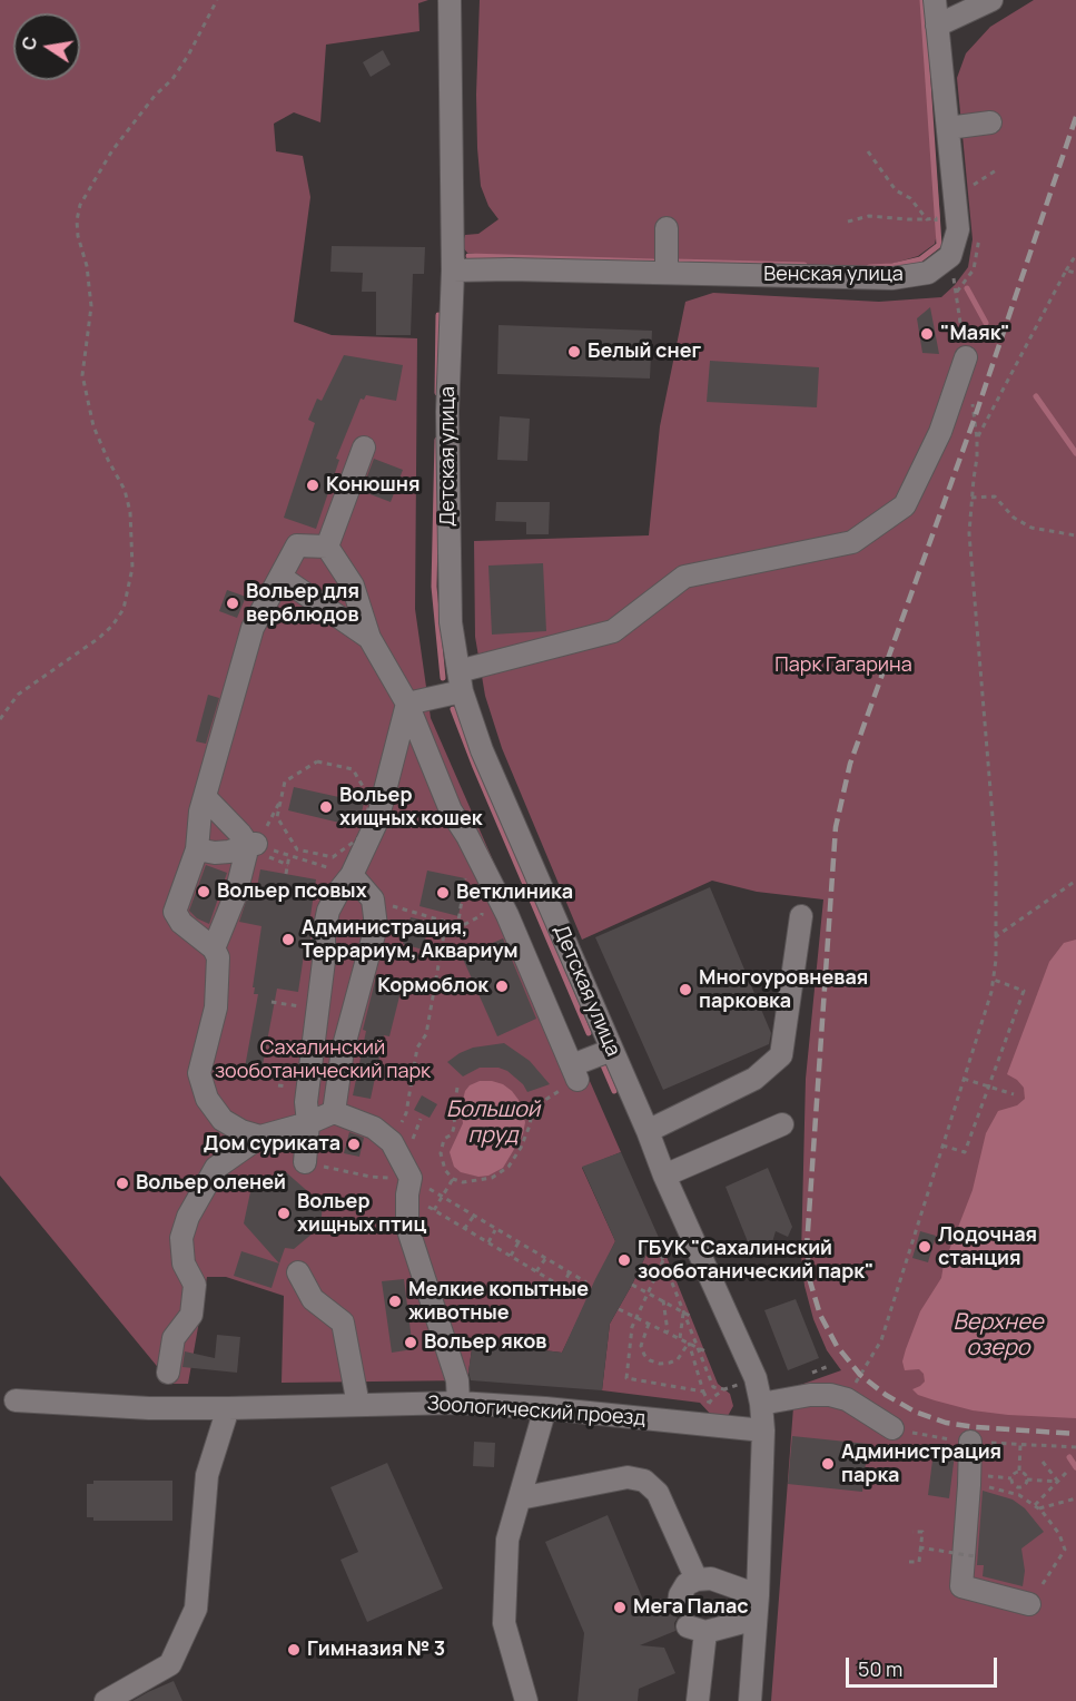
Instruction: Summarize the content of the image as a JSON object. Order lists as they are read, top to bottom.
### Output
{
  "streets": {
    "street": ["Венская улица", "Детская улица", "Зоологический проезд"]
  },
  "crossings": [
    ["Венская улица", "Детская улица"],
    ["Детская улица", "Зоологический проезд"]
  ],
  "water": ["Большой пруд", "Верхнее озеро"],
  "parks": ["Парк Гагарина", "Сахалинский зооботанический парк"],
  "places": [
    "\"Маяк\"",
    "Белый снег",
    "Конюшня",
    "Вольер для верблюдов",
    "Вольер хищных кошек",
    "Вольер псовых",
    "Ветклиника",
    "Администрация, Террариум, Аквариум",
    "Кормоблок",
    "Многоуровневая парковка",
    "Дом суриката",
    "Вольер оленей",
    "Вольер хищных птиц",
    "Лодочная станция",
    "ГБУК \"Сахалинский зооботанический парк\"",
    "Мелкие копытные животные",
    "Вольер яков",
    "Администрация парка",
    "Мега Палас",
    "Гимназия № 3"
  ],
  "scale_bar": "50 m",
  "north": "left"
}
